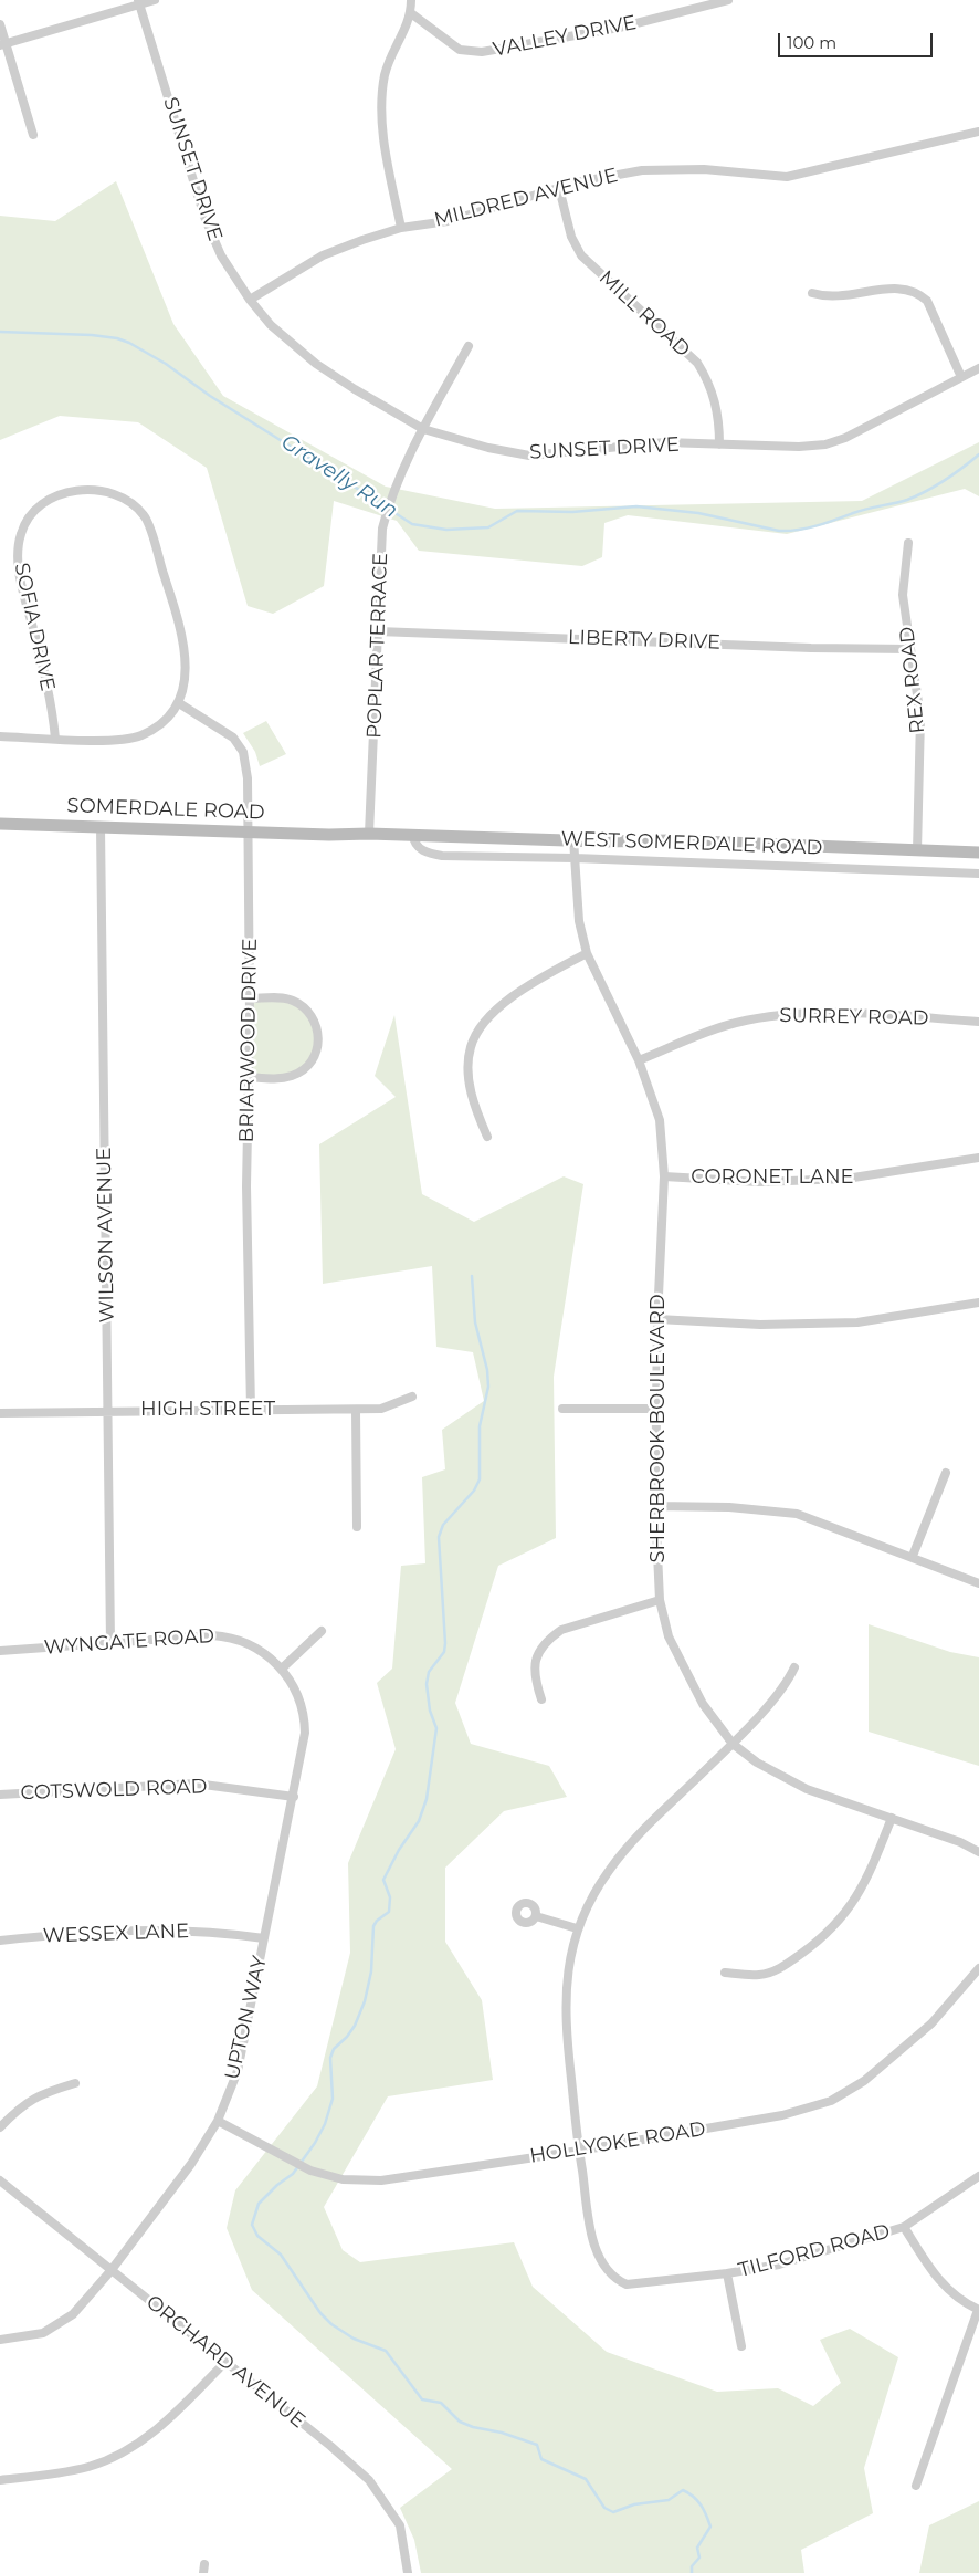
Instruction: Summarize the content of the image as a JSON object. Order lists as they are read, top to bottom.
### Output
{
  "streets": {
    "main road": ["SOMERDALE ROAD", "WEST SOMERDALE ROAD"],
    "street": [
      "VALLEY DRIVE",
      "SUNSET DRIVE",
      "MILDRED AVENUE",
      "MILL ROAD",
      "SOFIA DRIVE",
      "LIBERTY DRIVE",
      "POPLAR TERRACE",
      "REX ROAD",
      "SURREY ROAD",
      "BRIARWOOD DRIVE",
      "CORONET LANE",
      "WILSON AVENUE",
      "HIGH STREET",
      "SHERBROOK BOULEVARD",
      "WYNGATE ROAD",
      "COTSWOLD ROAD",
      "WESSEX LANE",
      "UPTON WAY",
      "HOLLYOKE ROAD",
      "TILFORD ROAD",
      "ORCHARD AVENUE"
    ]
  },
  "crossings": [
    ["SUNSET DRIVE", "MILDRED AVENUE"],
    ["SUNSET DRIVE", "MILL ROAD"],
    ["SUNSET DRIVE", "POPLAR TERRACE"],
    ["MILDRED AVENUE", "MILL ROAD"],
    ["SOFIA DRIVE", "BRIARWOOD DRIVE"],
    ["LIBERTY DRIVE", "POPLAR TERRACE"],
    ["LIBERTY DRIVE", "REX ROAD"],
    ["POPLAR TERRACE", "WEST SOMERDALE ROAD"],
    ["REX ROAD", "WEST SOMERDALE ROAD"],
    ["SOMERDALE ROAD", "WEST SOMERDALE ROAD"],
    ["SOMERDALE ROAD", "BRIARWOOD DRIVE"],
    ["SOMERDALE ROAD", "WILSON AVENUE"],
    ["WEST SOMERDALE ROAD", "SHERBROOK BOULEVARD"],
    ["SURREY ROAD", "SHERBROOK BOULEVARD"],
    ["BRIARWOOD DRIVE", "HIGH STREET"],
    ["CORONET LANE", "SHERBROOK BOULEVARD"],
    ["WILSON AVENUE", "HIGH STREET"],
    ["WILSON AVENUE", "WYNGATE ROAD"],
    ["WYNGATE ROAD", "UPTON WAY"],
    ["COTSWOLD ROAD", "UPTON WAY"],
    ["WESSEX LANE", "UPTON WAY"],
    ["UPTON WAY", "HOLLYOKE ROAD"],
    ["UPTON WAY", "ORCHARD AVENUE"],
    ["HOLLYOKE ROAD", "TILFORD ROAD"]
  ],
  "water": ["Gravelly Run"],
  "scale_bar": "100 m"
}
